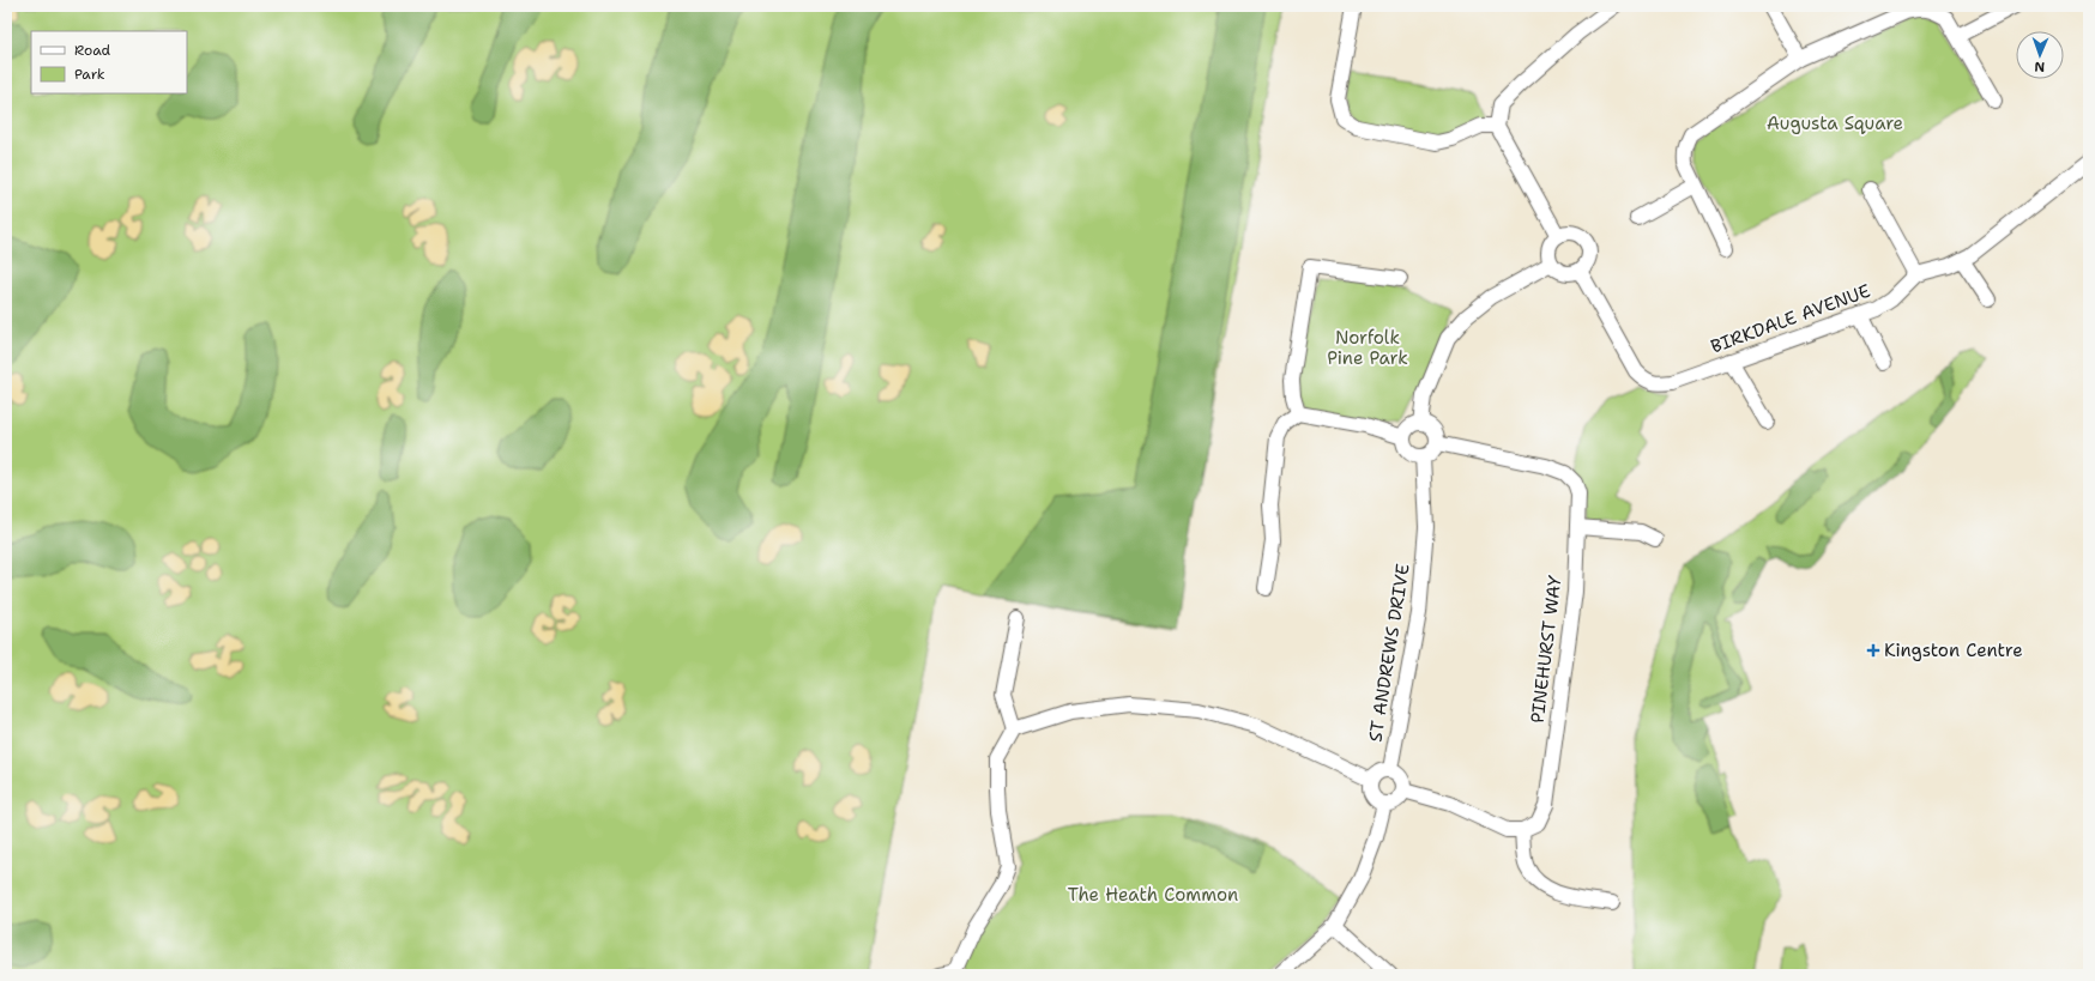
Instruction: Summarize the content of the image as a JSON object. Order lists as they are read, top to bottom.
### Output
{
  "streets": {
    "street": ["BIRKDALE AVENUE", "PINEHURST WAY", "ST ANDREWS DRIVE"]
  },
  "crossings": [
    ["PINEHURST WAY", "ST ANDREWS DRIVE"]
  ],
  "parks": ["Augusta Square", "Norfolk Pine Park", "The Heath Common"],
  "places": {
    "health": ["Kingston Centre"]
  },
  "legend": ["Road", "Park"],
  "north": "bottom"
}
